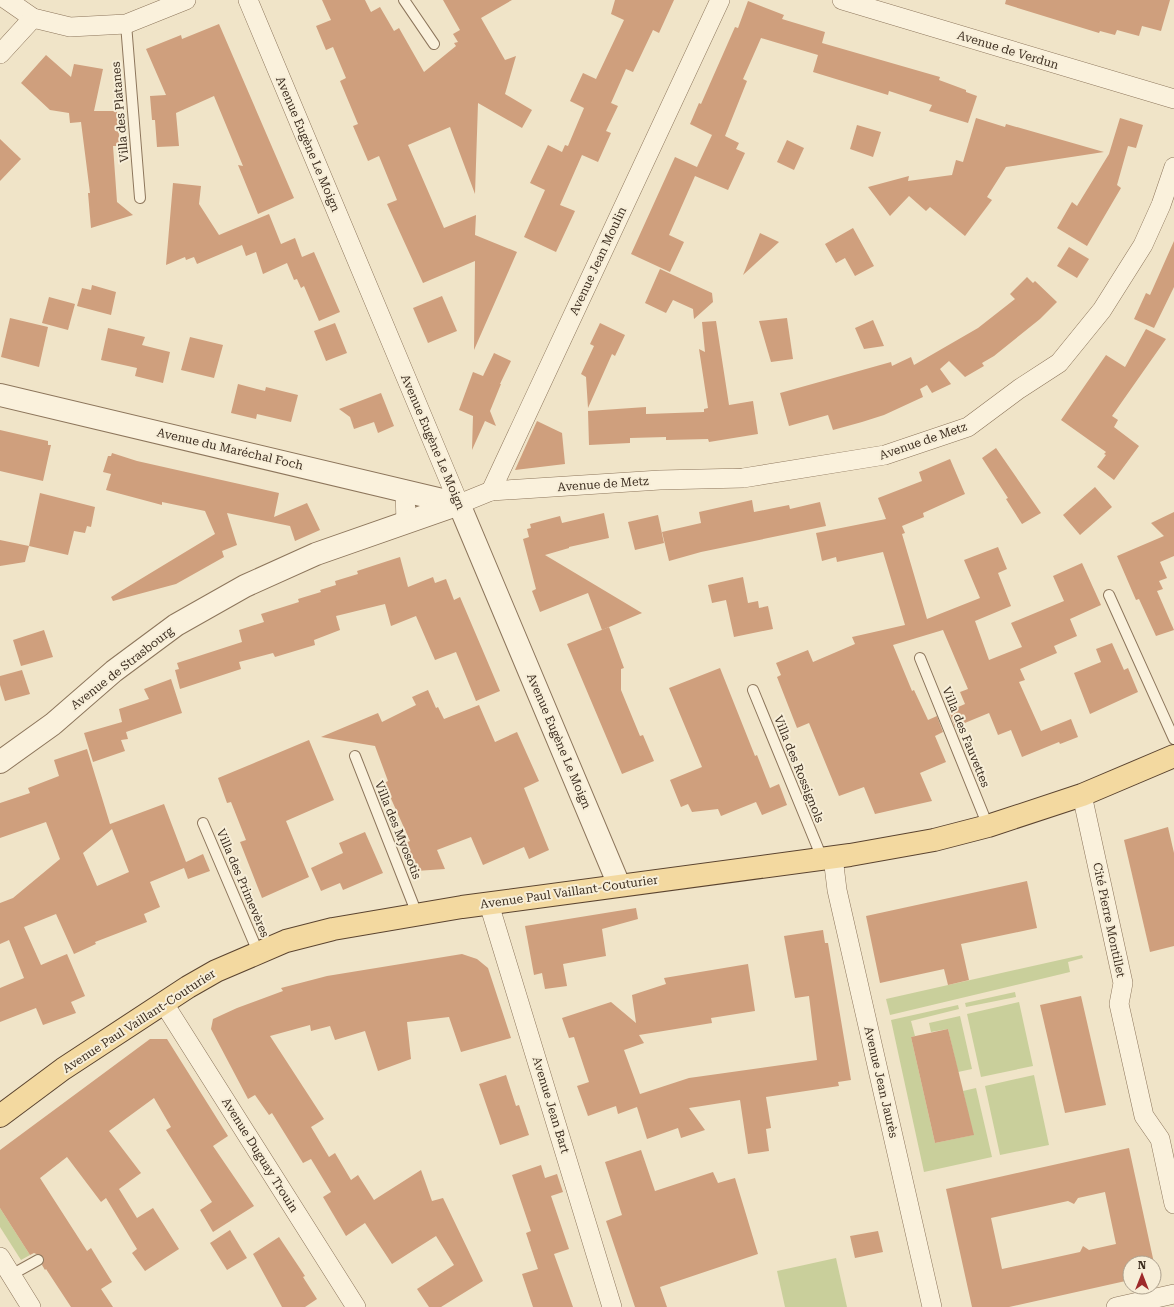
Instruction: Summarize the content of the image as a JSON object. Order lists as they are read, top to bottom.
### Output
{
  "streets": {
    "main road": ["Avenue Paul Vaillant-Couturier"],
    "street": [
      "Avenue de Verdun",
      "Avenue Eugène Le Moign",
      "Avenue Jean Moulin",
      "Avenue de Metz",
      "Avenue du Maréchal Foch",
      "Avenue de Strasbourg",
      "Cité Pierre Montillet",
      "Avenue Jean Jaurès",
      "Avenue Jean Bart",
      "Avenue Duguay Trouin"
    ],
    "lane": [
      "Villa des Platanes",
      "Villa des Fauvettes",
      "Villa des Rossignols",
      "Villa des Myosotis",
      "Villa des Primevères"
    ]
  },
  "crossings": [
    ["Avenue Eugène Le Moign", "Avenue du Maréchal Foch"],
    ["Avenue Eugène Le Moign", "Avenue de Strasbourg"],
    ["Avenue Eugène Le Moign", "Avenue Paul Vaillant-Couturier"],
    ["Avenue Jean Moulin", "Avenue de Metz"],
    ["Avenue du Maréchal Foch", "Avenue de Strasbourg"],
    ["Villa des Fauvettes", "Avenue Paul Vaillant-Couturier"],
    ["Villa des Rossignols", "Avenue Paul Vaillant-Couturier"],
    ["Villa des Rossignols", "Avenue Jean Jaurès"],
    ["Villa des Myosotis", "Avenue Paul Vaillant-Couturier"],
    ["Villa des Primevères", "Avenue Paul Vaillant-Couturier"],
    ["Avenue Paul Vaillant-Couturier", "Cité Pierre Montillet"],
    ["Avenue Paul Vaillant-Couturier", "Avenue Jean Jaurès"],
    ["Avenue Paul Vaillant-Couturier", "Avenue Jean Bart"],
    ["Avenue Paul Vaillant-Couturier", "Avenue Duguay Trouin"]
  ],
  "north": "top"
}
